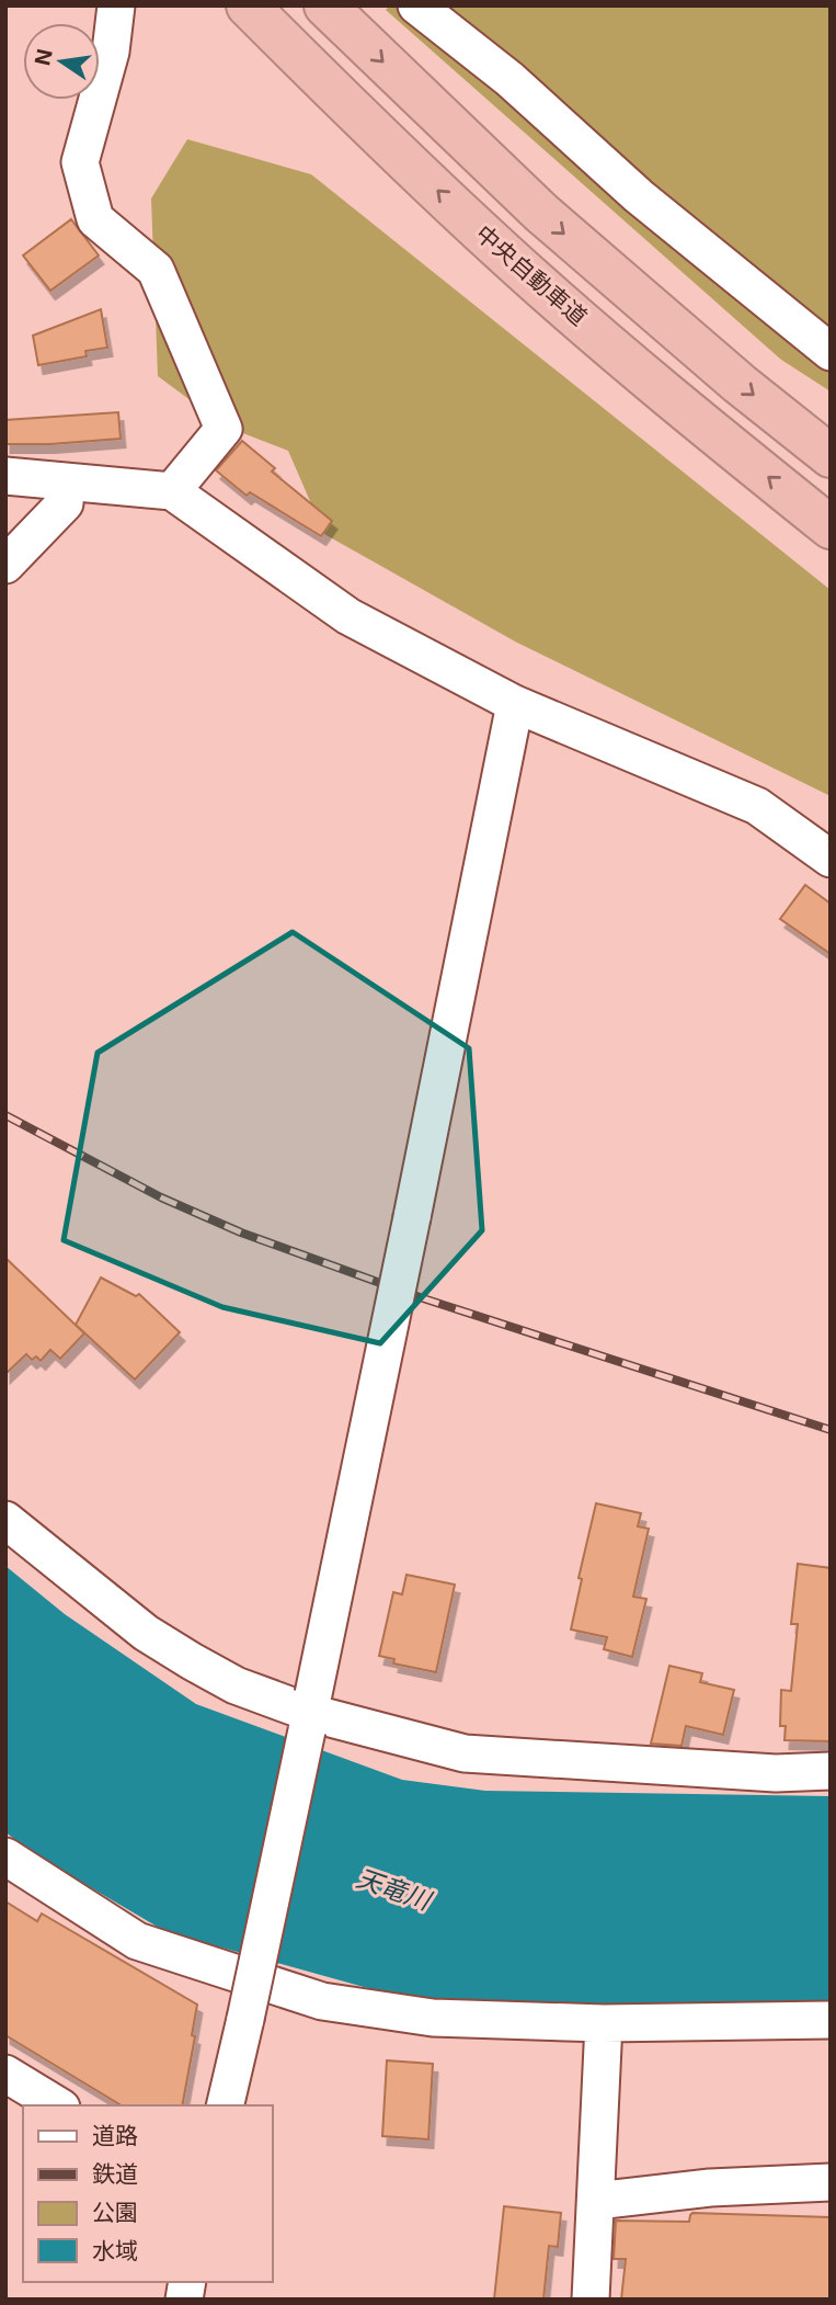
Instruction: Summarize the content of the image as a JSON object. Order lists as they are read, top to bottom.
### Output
{
  "streets": {
    "highway": ["中央自動車道"]
  },
  "water": ["天竜川"],
  "legend": [
    "道路",
    "鉄道",
    "公園",
    "水域"
  ],
  "north": "left"
}
